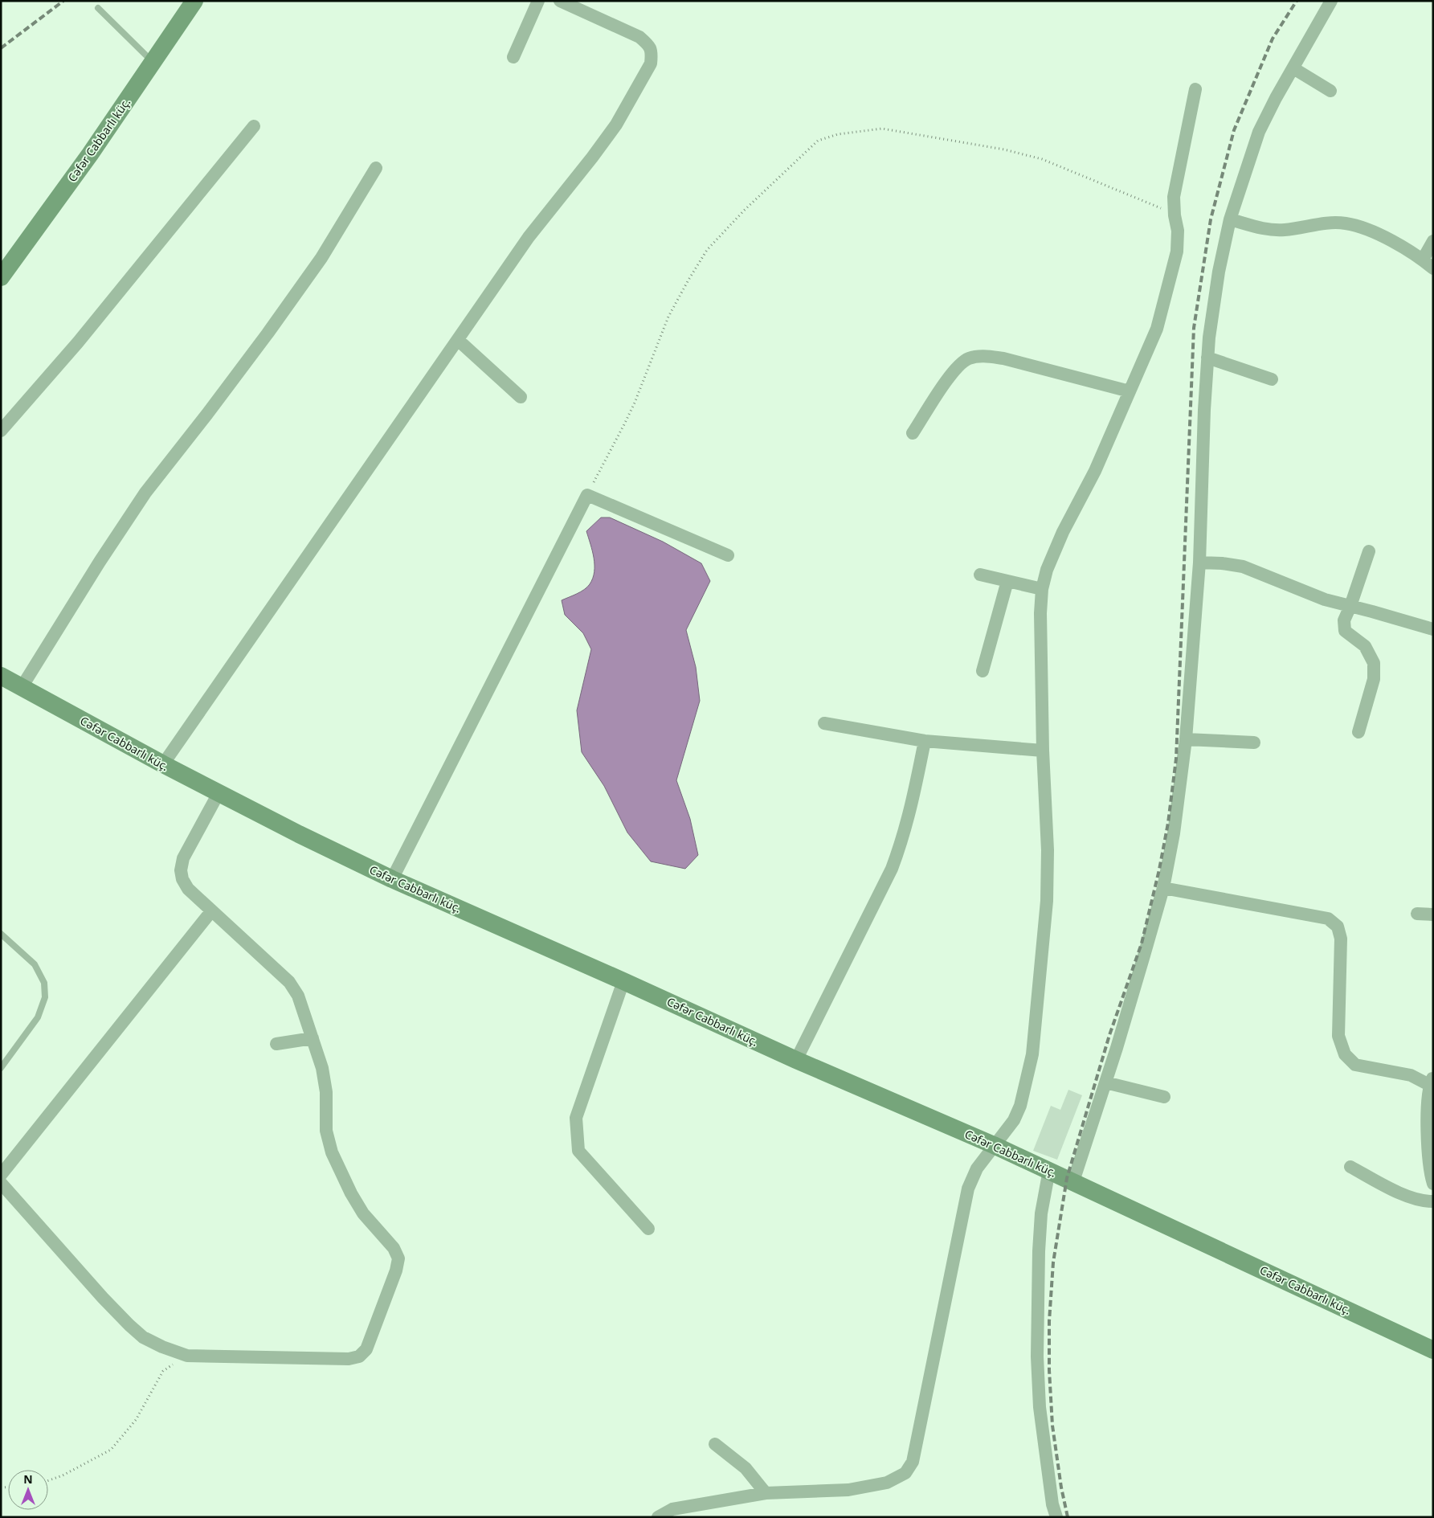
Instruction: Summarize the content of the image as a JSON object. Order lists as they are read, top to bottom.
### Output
{
  "streets": {
    "street": ["Cəfər Cabbarlı küç."]
  },
  "north": "top"
}
